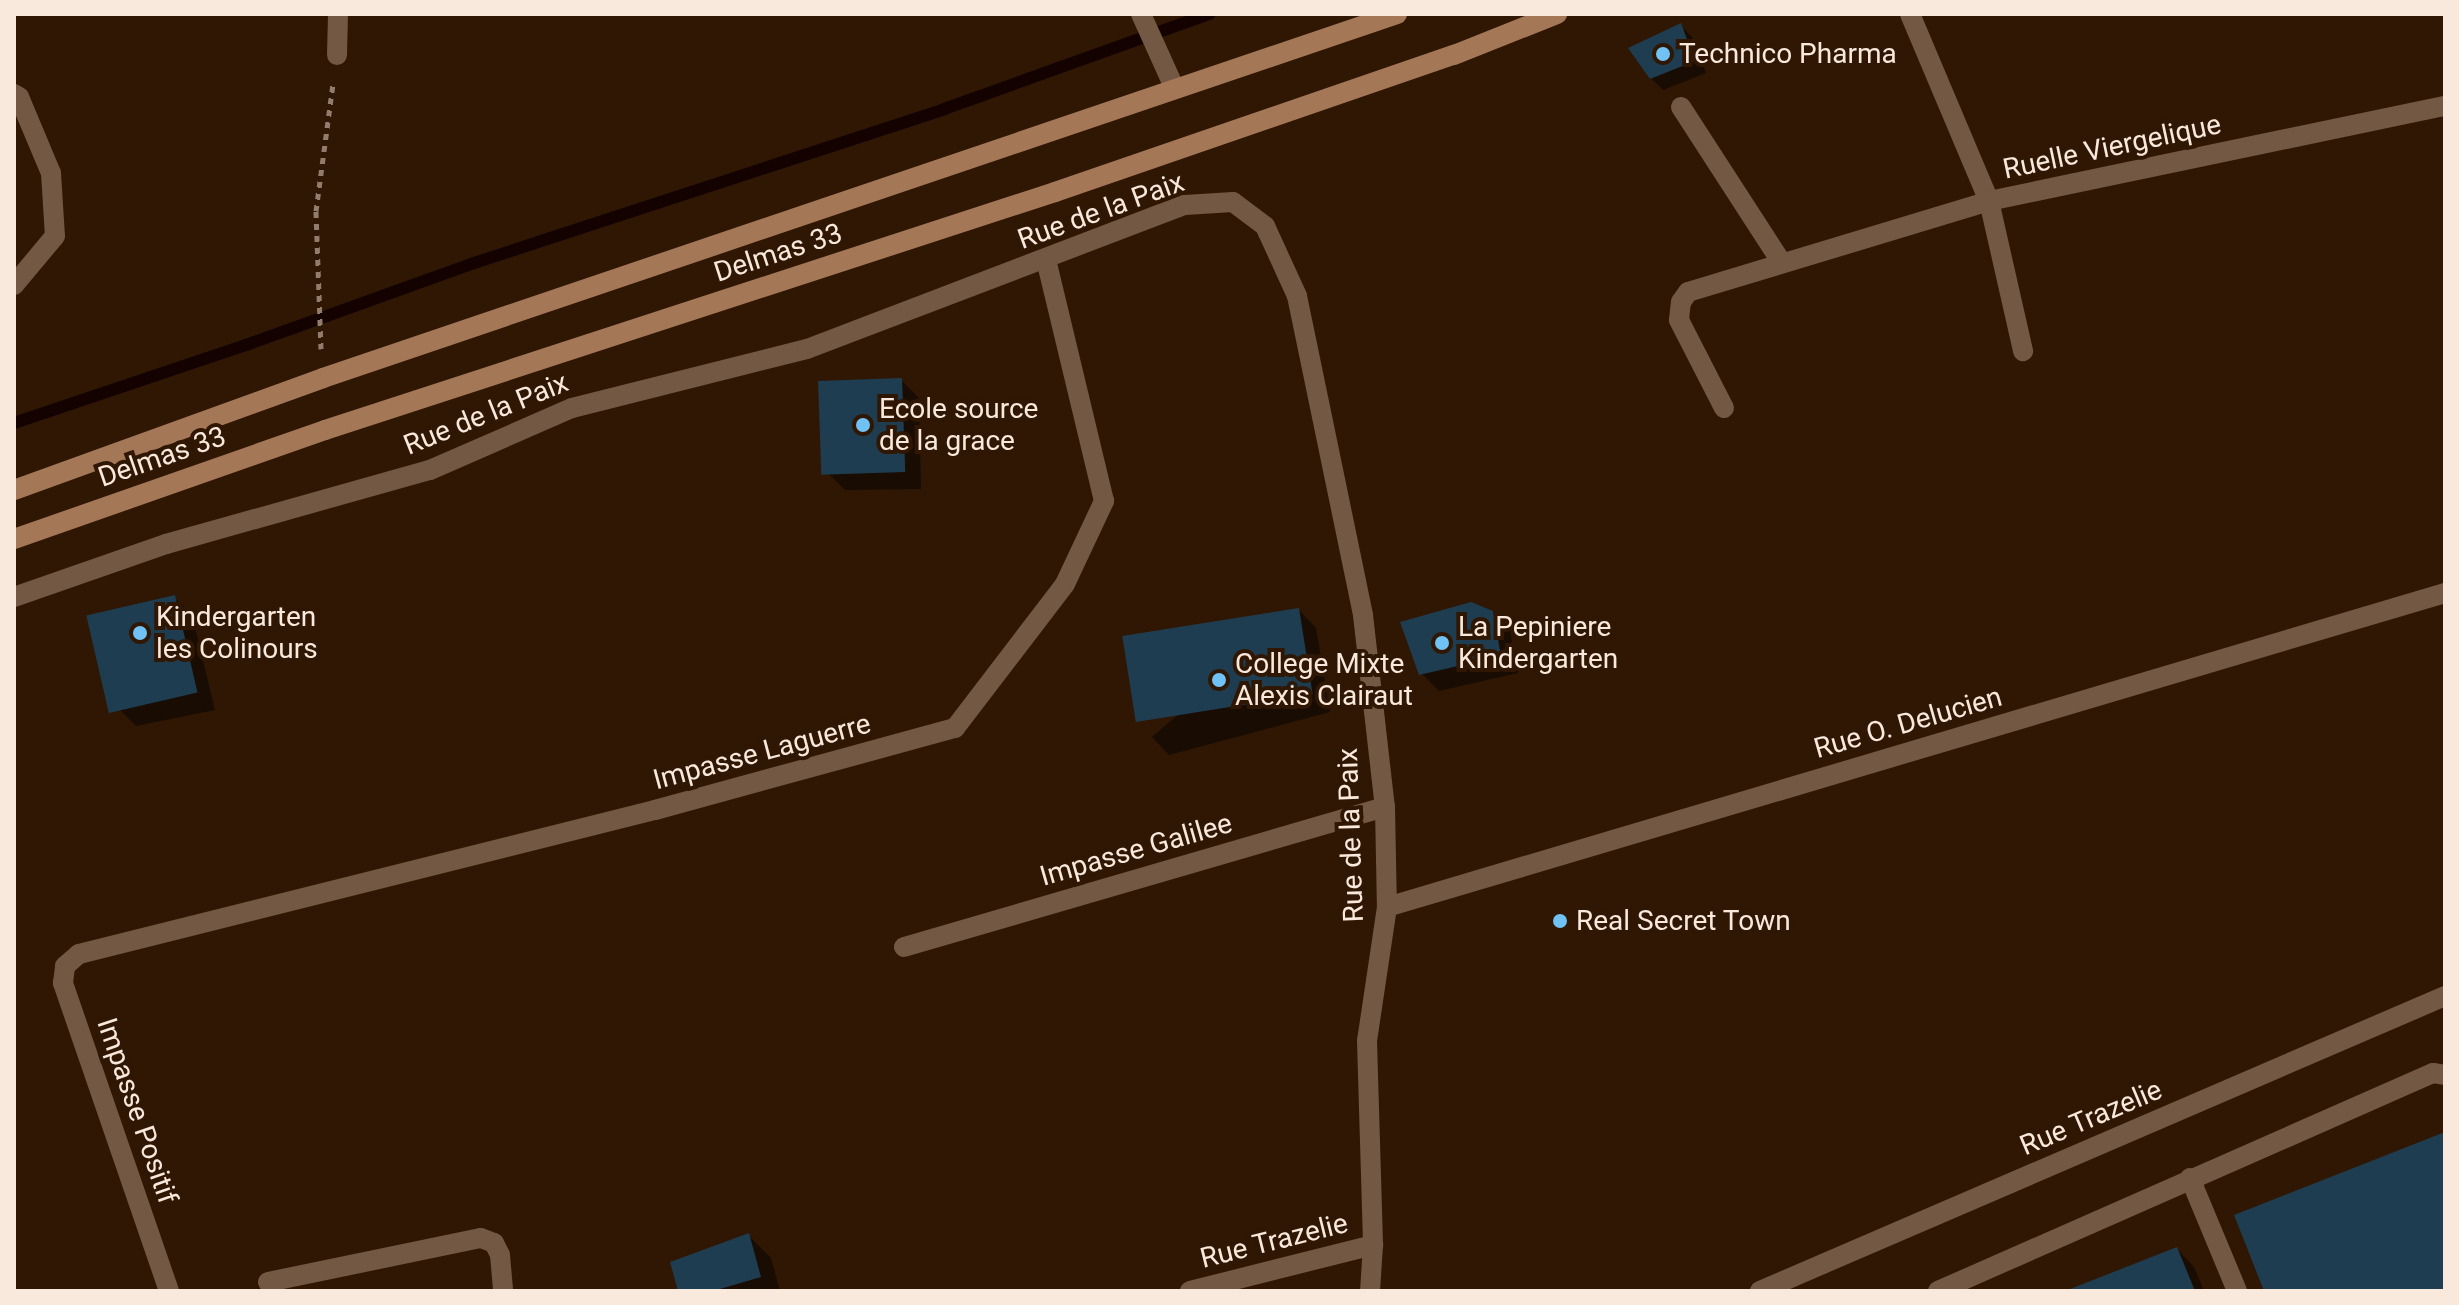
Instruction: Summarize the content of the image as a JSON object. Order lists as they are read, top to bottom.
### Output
{
  "streets": {
    "main road": ["Delmas 33"],
    "street": [
      "Ruelle Viergelique",
      "Rue de la Paix",
      "Rue O. Delucien",
      "Impasse Laguerre",
      "Impasse Galilee",
      "Impasse Positif",
      "Rue Trazelie"
    ]
  },
  "crossings": [
    ["Rue de la Paix", "Rue O. Delucien"],
    ["Rue de la Paix", "Impasse Laguerre"],
    ["Rue de la Paix", "Impasse Galilee"],
    ["Rue de la Paix", "Rue Trazelie"],
    ["Impasse Laguerre", "Impasse Positif"]
  ],
  "places": [
    "Technico Pharma",
    "Ecole source de la grace",
    "Kindergarten les Colinours",
    "La Pepiniere Kindergarten",
    "College Mixte Alexis Clairaut",
    "Real Secret Town"
  ]
}
